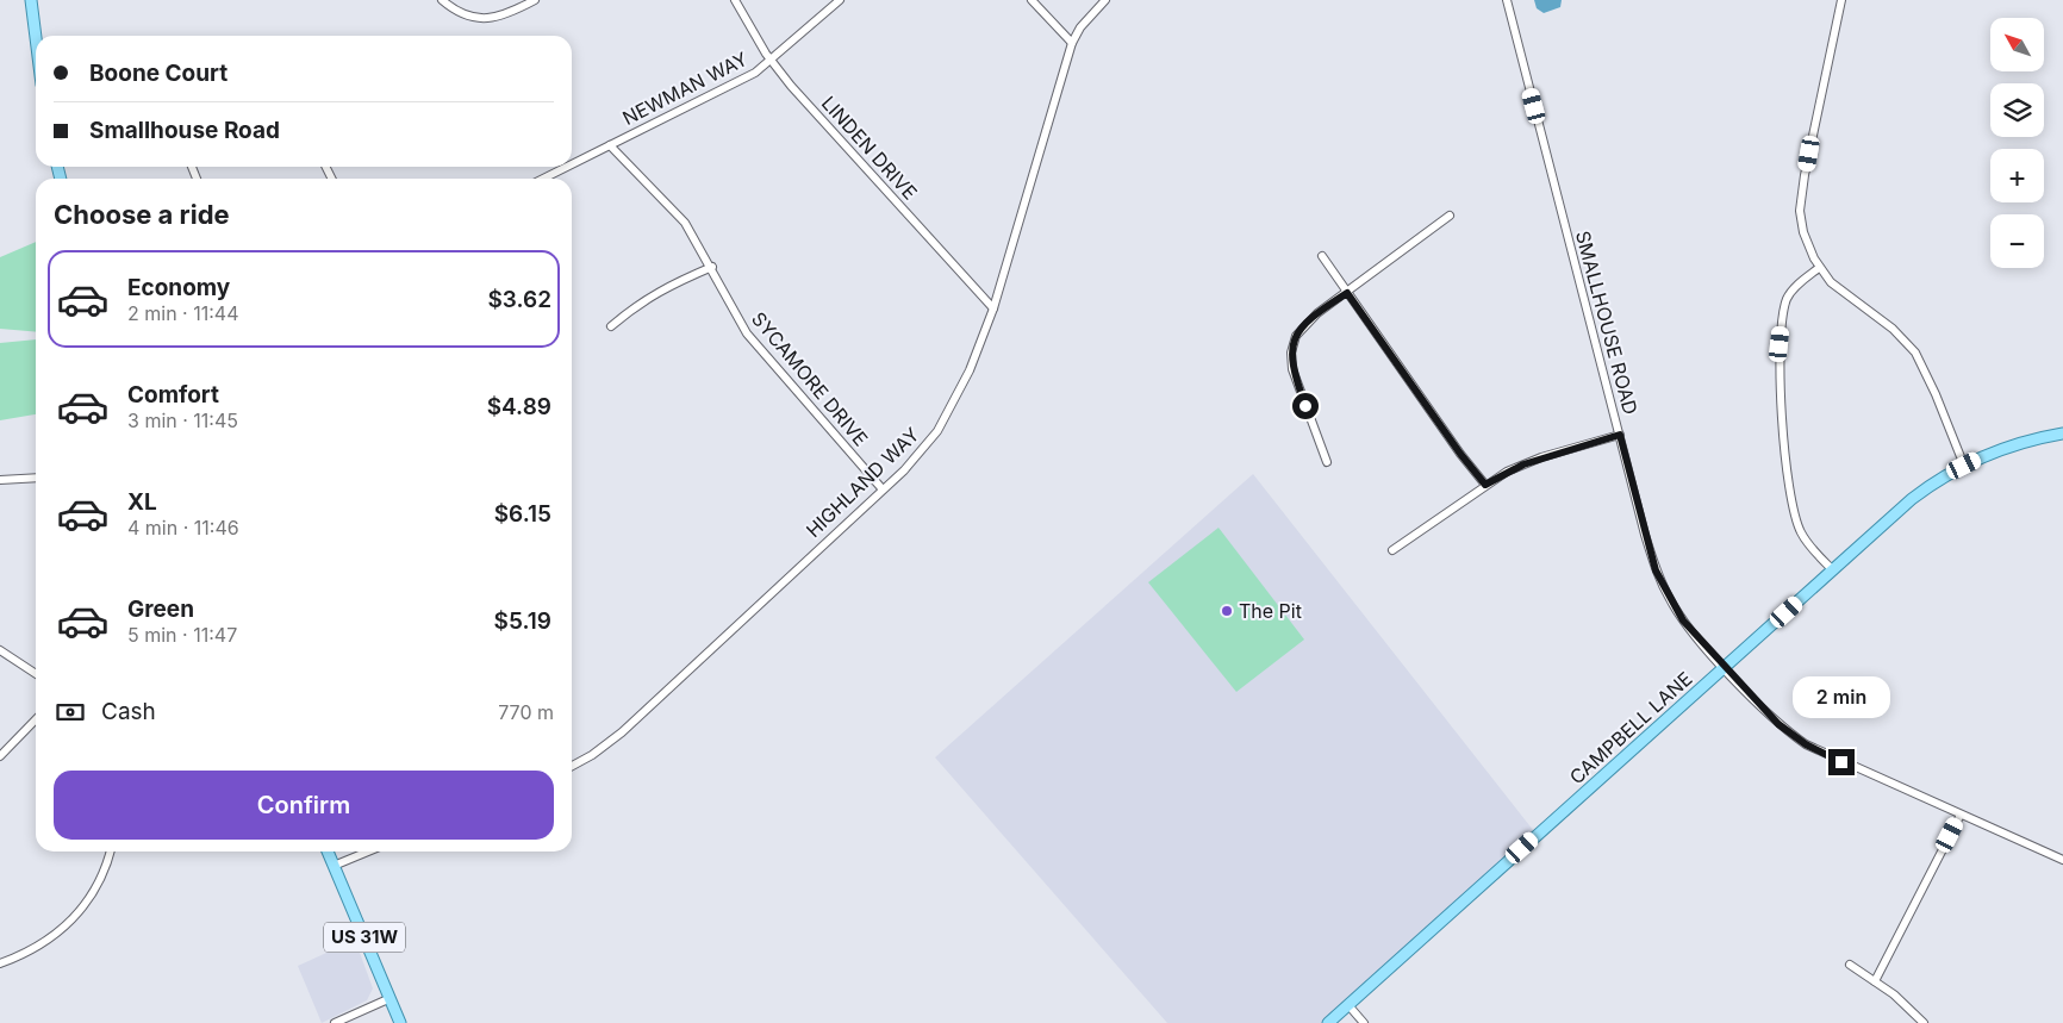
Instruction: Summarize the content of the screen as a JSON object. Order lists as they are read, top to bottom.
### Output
{
  "streets": {
    "main road": ["CAMPBELL LANE", "US 31W"],
    "street": [
      "NEWMAN WAY",
      "LINDEN DRIVE",
      "SMALLHOUSE ROAD",
      "SYCAMORE DRIVE",
      "HIGHLAND WAY"
    ]
  },
  "crossings": [
    ["NEWMAN WAY", "LINDEN DRIVE"],
    ["NEWMAN WAY", "SYCAMORE DRIVE"],
    ["LINDEN DRIVE", "HIGHLAND WAY"],
    ["SMALLHOUSE ROAD", "CAMPBELL LANE"],
    ["SYCAMORE DRIVE", "HIGHLAND WAY"]
  ],
  "places": ["The Pit"],
  "north": "top left",
  "page": {
    "map_buttons": ["+", "−"],
    "banner": ["Boone Court", "Smallhouse Road"],
    "heading": "Choose a ride",
    "list": [
      {
        "name": "Economy",
        "note": "2 min · 11:44",
        "value": "$3.62"
      },
      {
        "name": "Comfort",
        "note": "3 min · 11:45",
        "value": "$4.89"
      },
      {
        "name": "XL",
        "note": "4 min · 11:46",
        "value": "$6.15"
      },
      {
        "name": "Green",
        "note": "5 min · 11:47",
        "value": "$5.19"
      }
    ],
    "bubble": "2 min",
    "pay": ["Cash", "770 m"],
    "buttons": "Confirm"
  }
}
